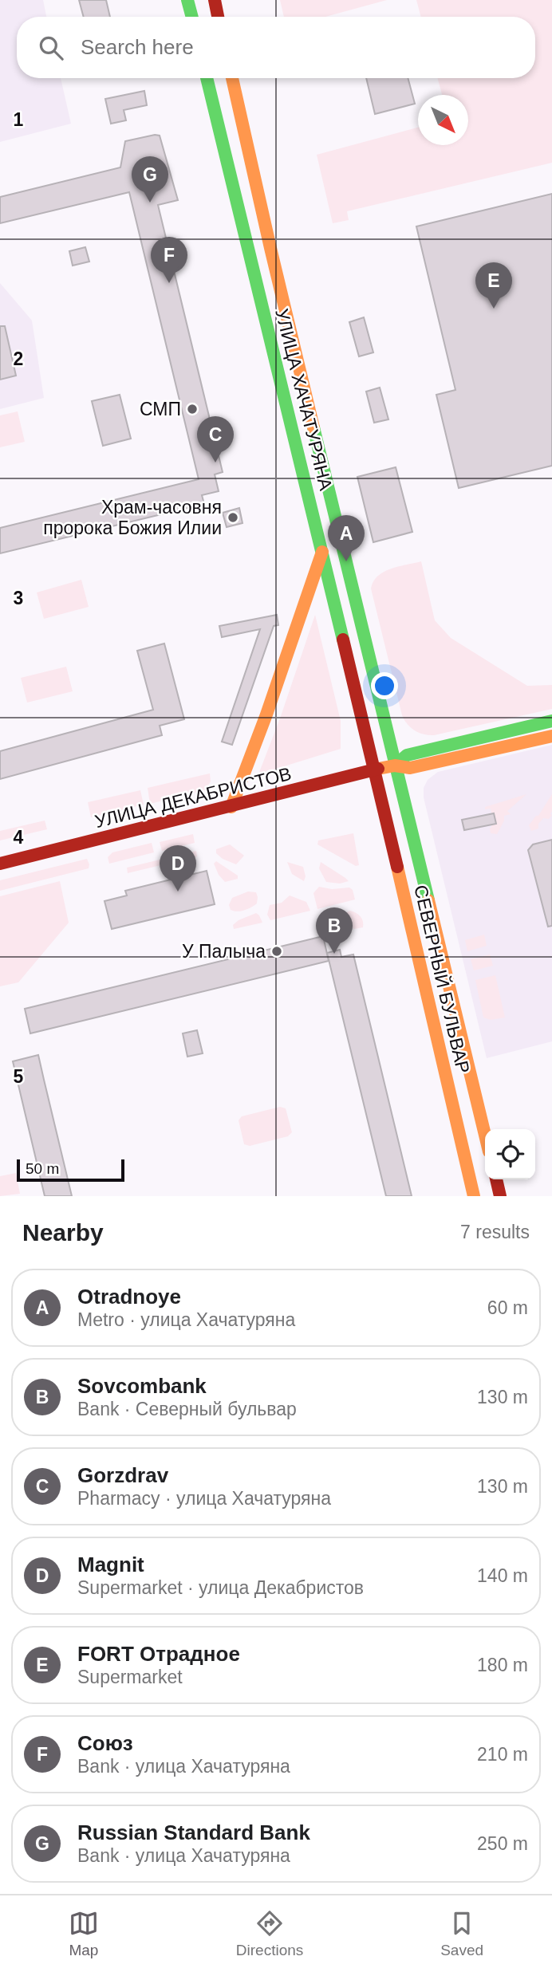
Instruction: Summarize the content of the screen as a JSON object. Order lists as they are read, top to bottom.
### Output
{
  "streets": {
    "main road": ["УЛИЦА ХАЧАТУРЯНА", "УЛИЦА ДЕКАБРИСТОВ", "СЕВЕРНЫЙ БУЛЬВАР"]
  },
  "crossings": [
    ["УЛИЦА ХАЧАТУРЯНА", "УЛИЦА ДЕКАБРИСТОВ"],
    ["УЛИЦА ХАЧАТУРЯНА", "СЕВЕРНЫЙ БУЛЬВАР"],
    ["УЛИЦА ДЕКАБРИСТОВ", "СЕВЕРНЫЙ БУЛЬВАР"]
  ],
  "places": ["СМП", "Храм-часовня пророка Божия Илии", "У Палыча"],
  "scale_bar": "50 m",
  "north": "bottom right",
  "page": {
    "search": "Search here",
    "pins": [
      "G",
      "F",
      "E",
      "C",
      "A",
      "D",
      "B"
    ],
    "scale": "50 m",
    "heading": ["Nearby", "7 results"],
    "list": [
      {
        "mark": "A",
        "name": "Otradnoye",
        "note": "Metro · улица Хачатуряна",
        "value": "60 m"
      },
      {
        "mark": "B",
        "name": "Sovcombank",
        "note": "Bank · Северный бульвар",
        "value": "130 m"
      },
      {
        "mark": "C",
        "name": "Gorzdrav",
        "note": "Pharmacy · улица Хачатуряна",
        "value": "130 m"
      },
      {
        "mark": "D",
        "name": "Magnit",
        "note": "Supermarket · улица Декабристов",
        "value": "140 m"
      },
      {
        "mark": "E",
        "name": "FORT Отрадное",
        "note": "Supermarket",
        "value": "180 m"
      },
      {
        "mark": "F",
        "name": "Союз",
        "note": "Bank · улица Хачатуряна",
        "value": "210 m"
      },
      {
        "mark": "G",
        "name": "Russian Standard Bank",
        "note": "Bank · улица Хачатуряна",
        "value": "250 m"
      }
    ],
    "nav": ["Map", "Directions", "Saved"]
  },
  "grid": {
    "rows": [
      "1",
      "2",
      "3",
      "4",
      "5"
    ]
  }
}
